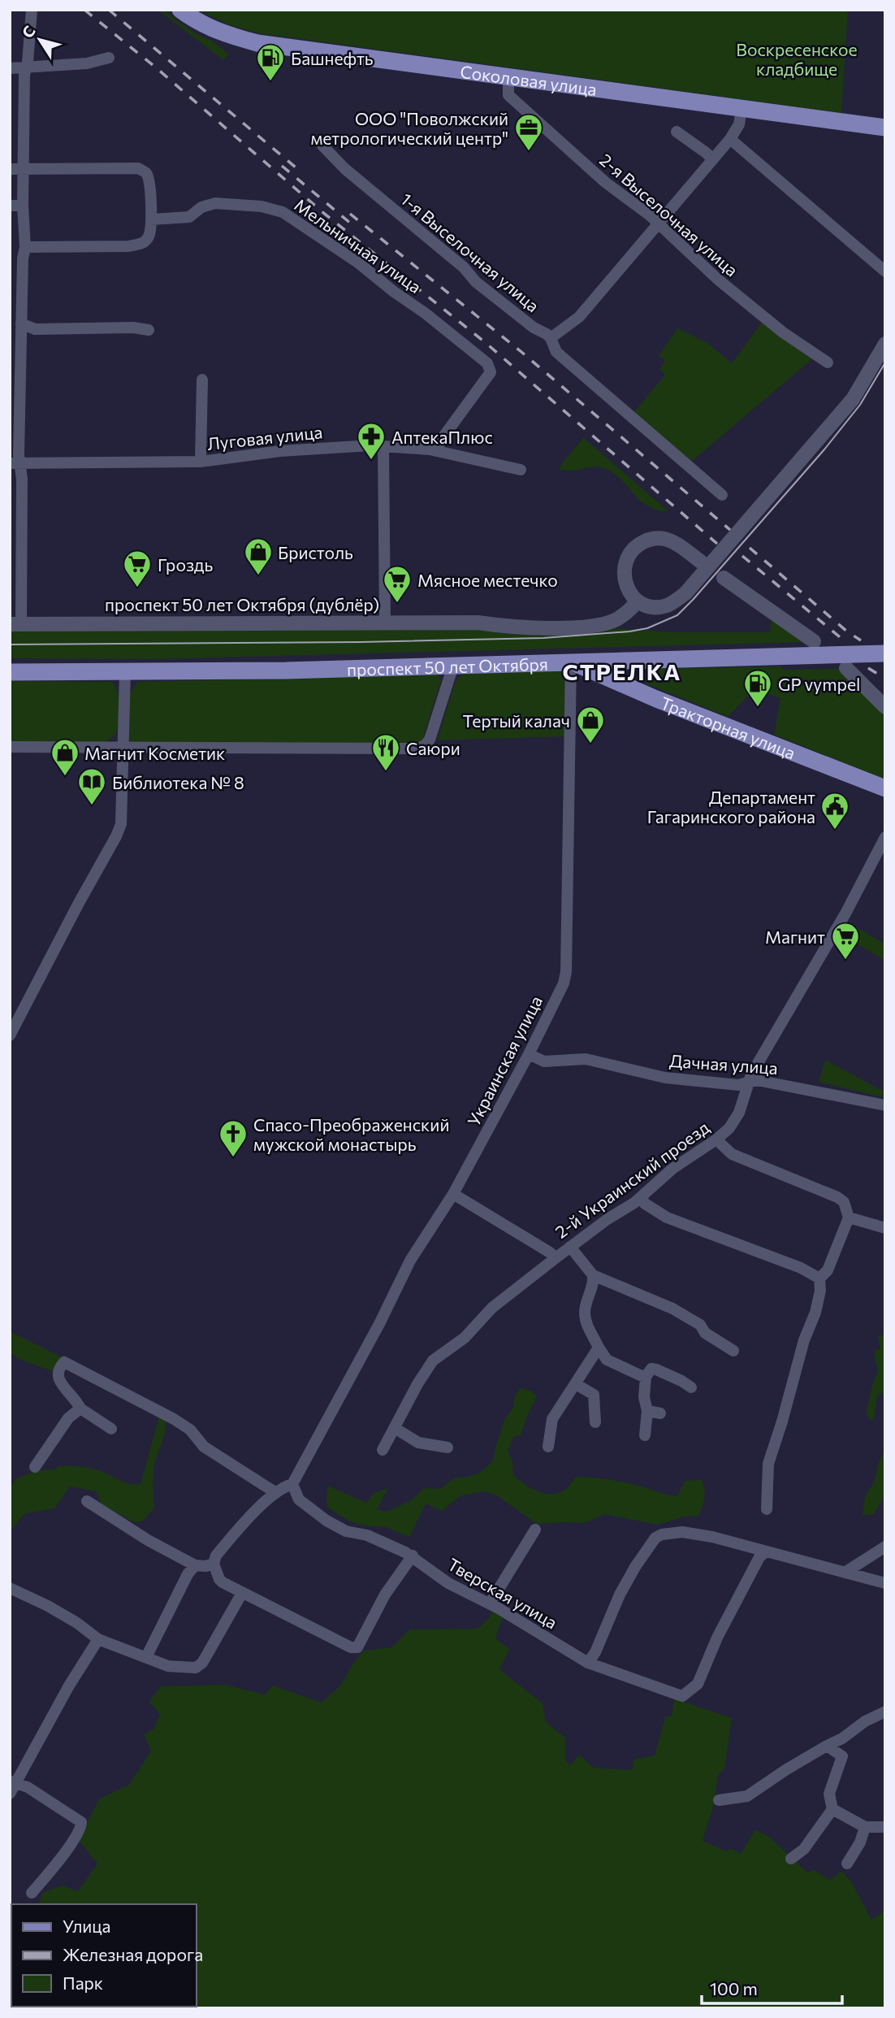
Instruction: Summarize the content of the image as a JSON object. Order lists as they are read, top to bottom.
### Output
{
  "streets": {
    "main road": ["Соколовая улица", "проспект 50 лет Октября", "Тракторная улица"],
    "street": [
      "2-я Выселочная улица",
      "Мельничная улица",
      "1-я Выселочная улица",
      "Луговая улица",
      "проспект 50 лет Октября (дублёр)",
      "Украинская улица",
      "Дачная улица",
      "2-й Украинский проезд",
      "Тверская улица"
    ]
  },
  "crossings": [
    ["Соколовая улица", "2-я Выселочная улица"],
    ["Мельничная улица", "Луговая улица"],
    ["проспект 50 лет Октября", "Тракторная улица"],
    ["проспект 50 лет Октября", "Украинская улица"],
    ["Тракторная улица", "Украинская улица"],
    ["Украинская улица", "Дачная улица"],
    ["Украинская улица", "Тверская улица"],
    ["Дачная улица", "2-й Украинский проезд"]
  ],
  "districts": ["СТРЕЛКА"],
  "parks": ["Воскресенское кладбище"],
  "places": {
    "fuel station": ["Башнефть", "GP vympel"],
    "office": ["ООО \"Поволжский метрологический центр\""],
    "pharmacy": ["АптекаПлюс"],
    "shop": ["Бристоль", "Тертый калач", "Магнит Косметик"],
    "supermarket": ["Гроздь", "Мясное местечко", "Магнит"],
    "restaurant": ["Саюри"],
    "library": ["Библиотека № 8"],
    "public building": ["Департамент Гагаринского района"],
    "church": ["Спасо-Преображенский мужской монастырь"]
  },
  "legend": ["Улица", "Железная дорога", "Парк"],
  "scale_bar": "100 m",
  "north": "top left"
}
